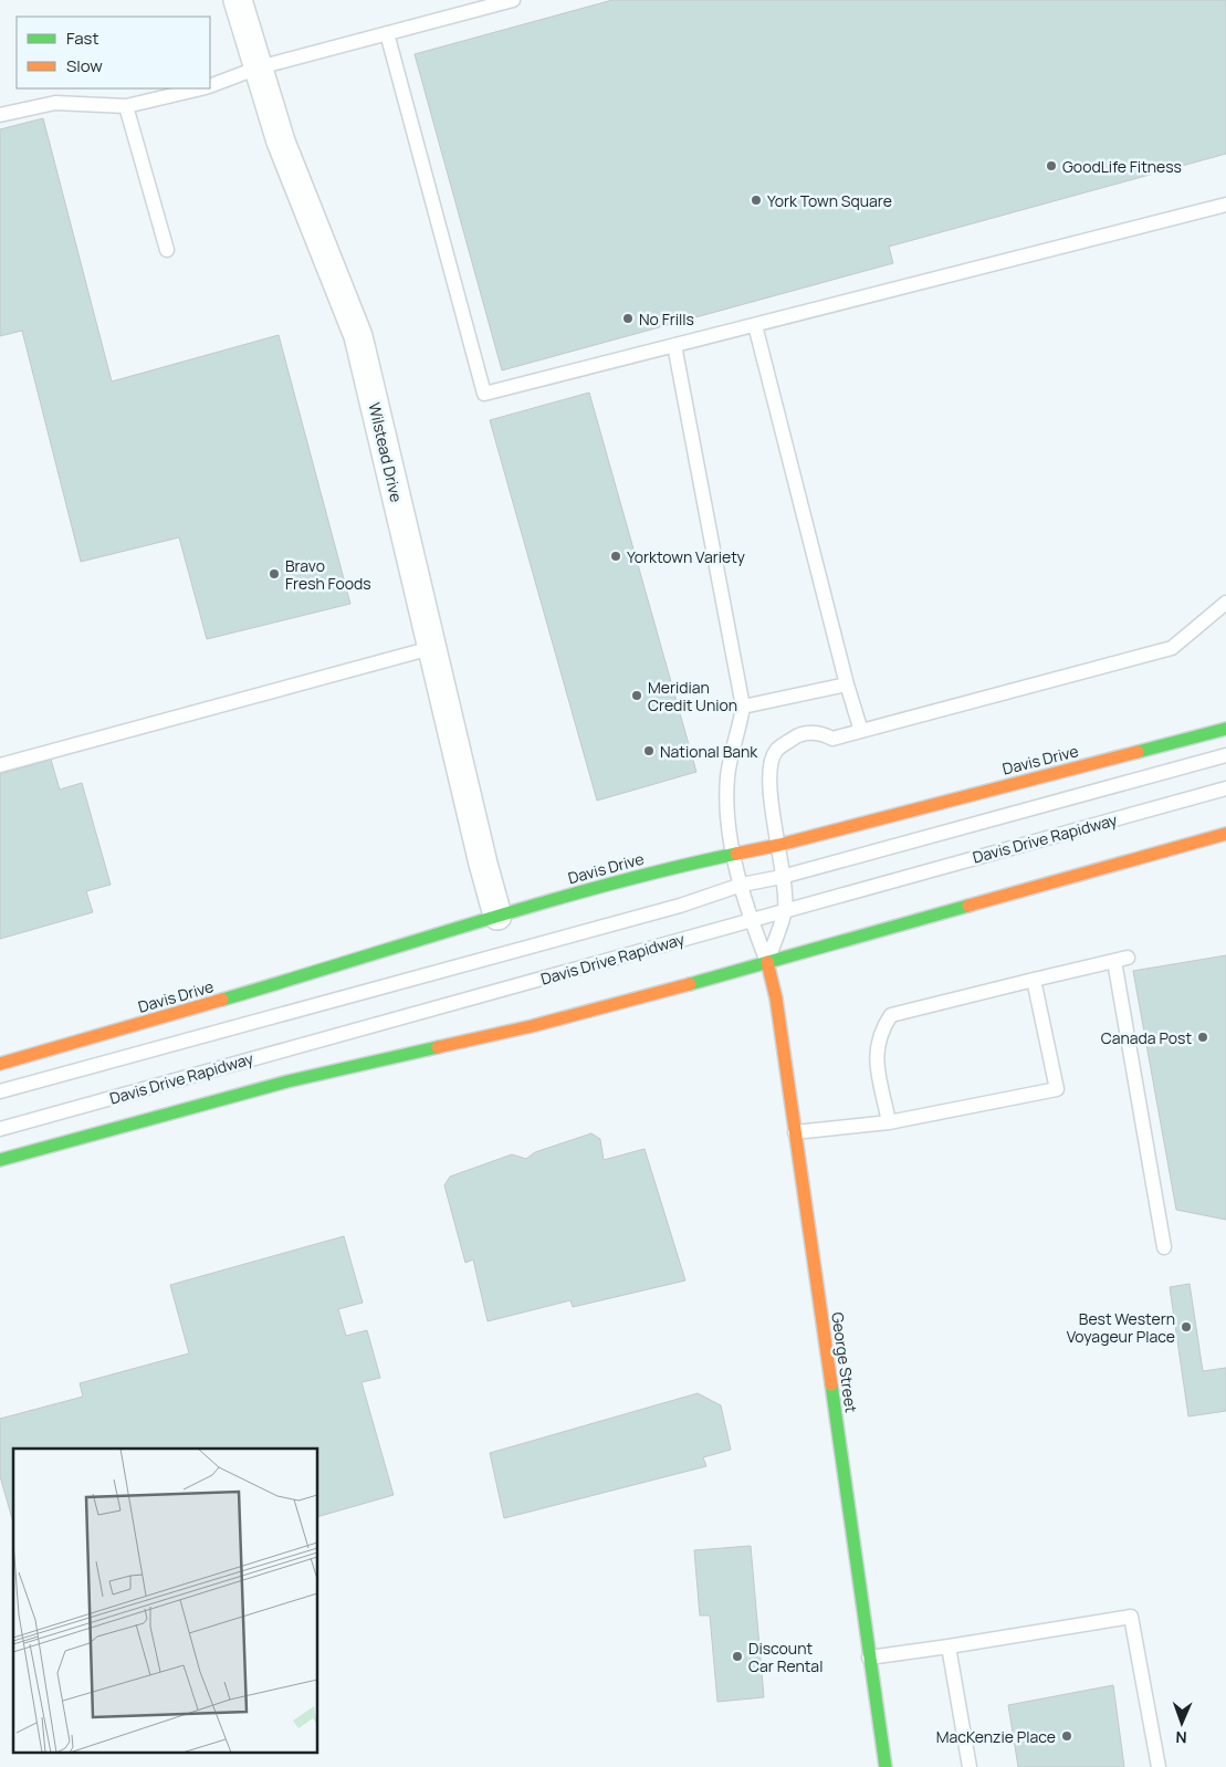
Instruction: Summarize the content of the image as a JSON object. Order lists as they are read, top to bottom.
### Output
{
  "streets": {
    "main road": ["Davis Drive", "George Street"],
    "street": ["Wilstead Drive"],
    "lane": ["Davis Drive Rapidway"]
  },
  "crossings": [
    ["Wilstead Drive", "Davis Drive"]
  ],
  "places": [
    "GoodLife Fitness",
    "York Town Square",
    "No Frills",
    "Yorktown Variety",
    "Bravo Fresh Foods",
    "Meridian Credit Union",
    "National Bank",
    "Canada Post",
    "Best Western Voyageur Place",
    "Discount Car Rental",
    "MacKenzie Place"
  ],
  "legend": ["Fast", "Slow"],
  "north": "bottom"
}
